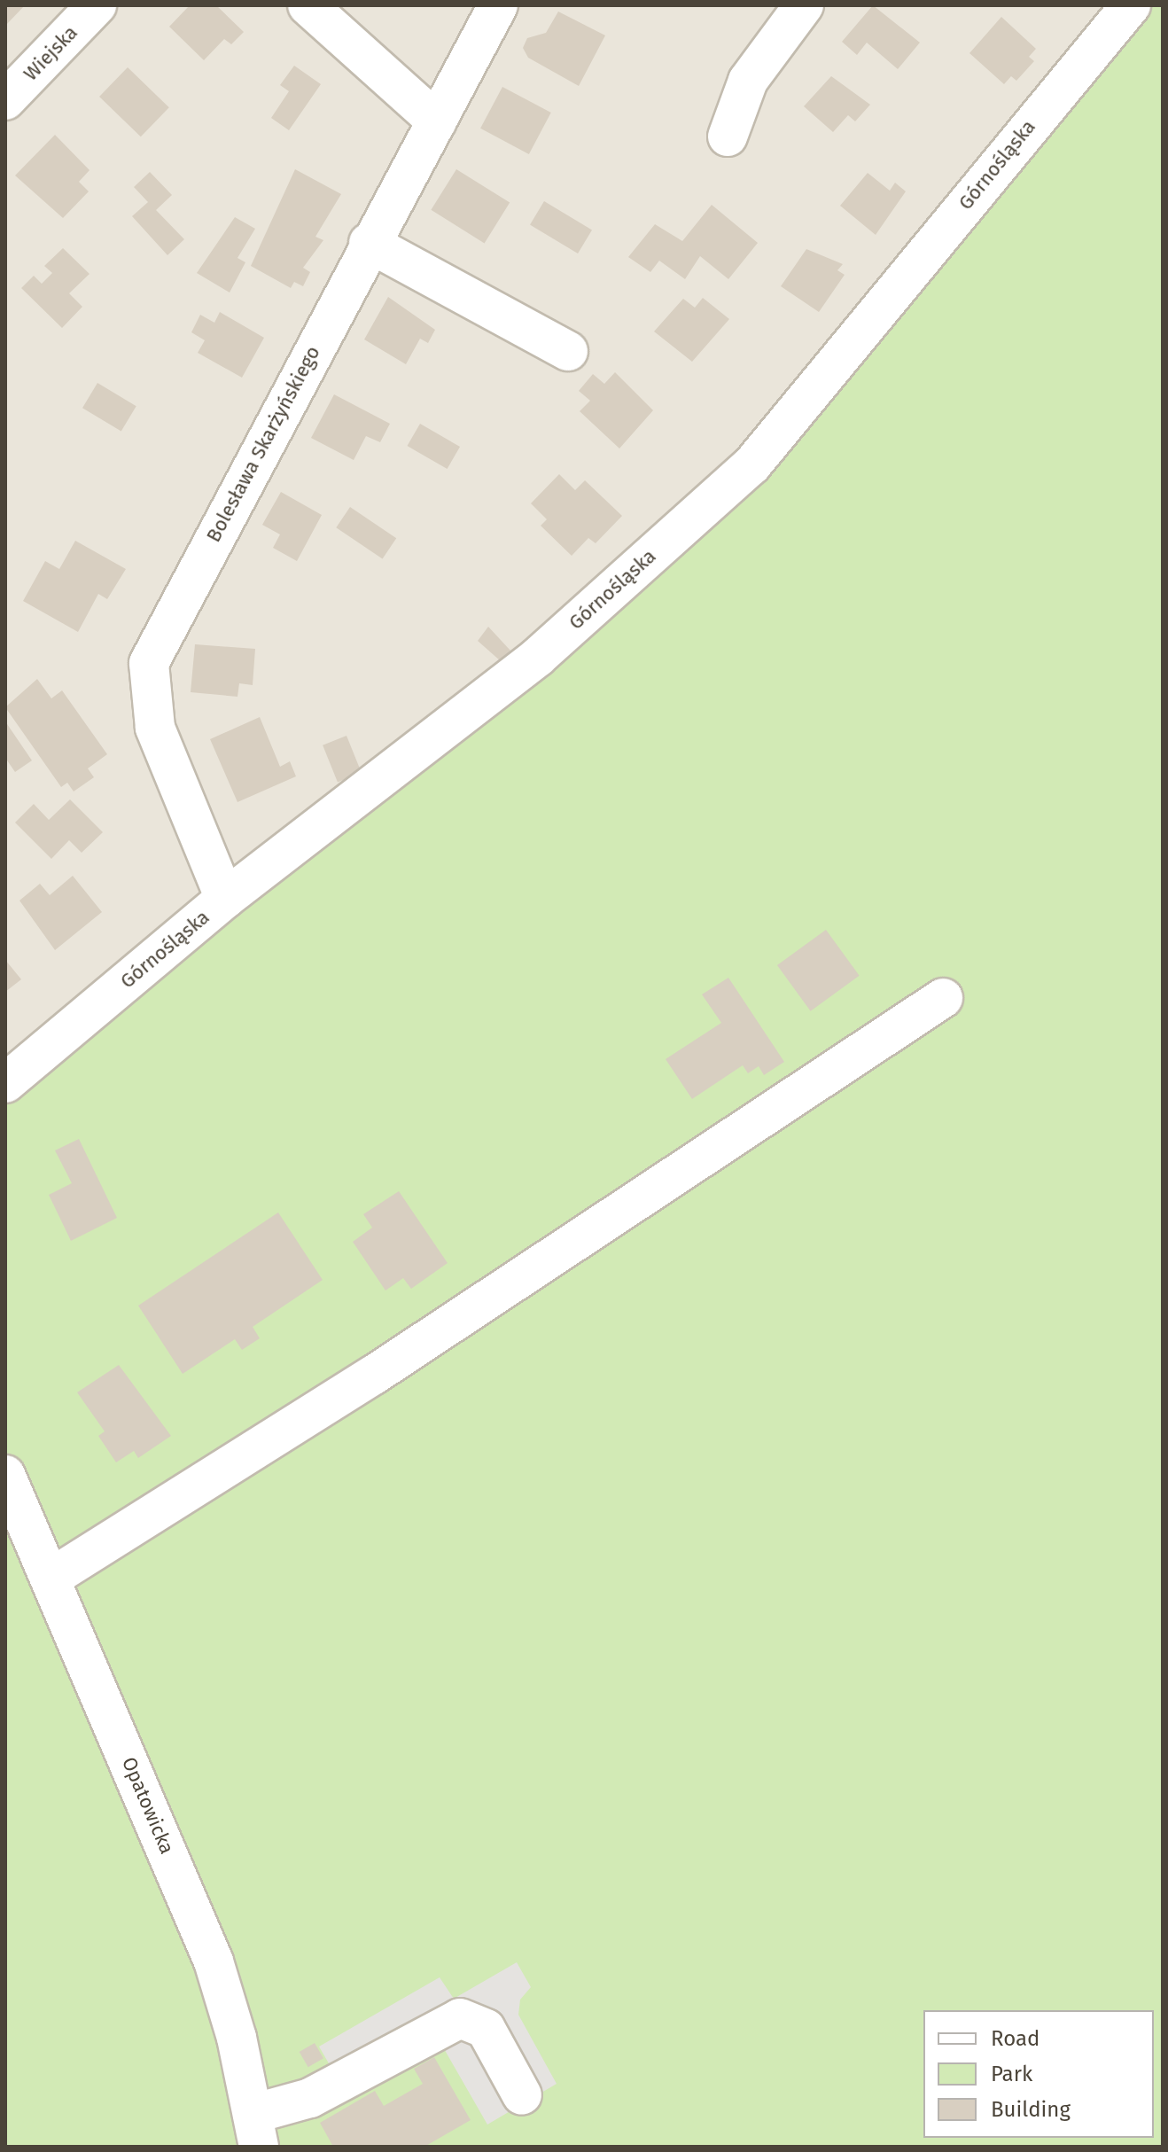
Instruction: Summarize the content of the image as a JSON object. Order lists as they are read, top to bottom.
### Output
{
  "streets": {
    "street": [
      "Wiejska",
      "Górnośląska",
      "Bolesława Skarżyńskiego",
      "Opatowicka"
    ]
  },
  "crossings": [
    ["Górnośląska", "Bolesława Skarżyńskiego"]
  ],
  "legend": ["Road", "Park", "Building"]
}
